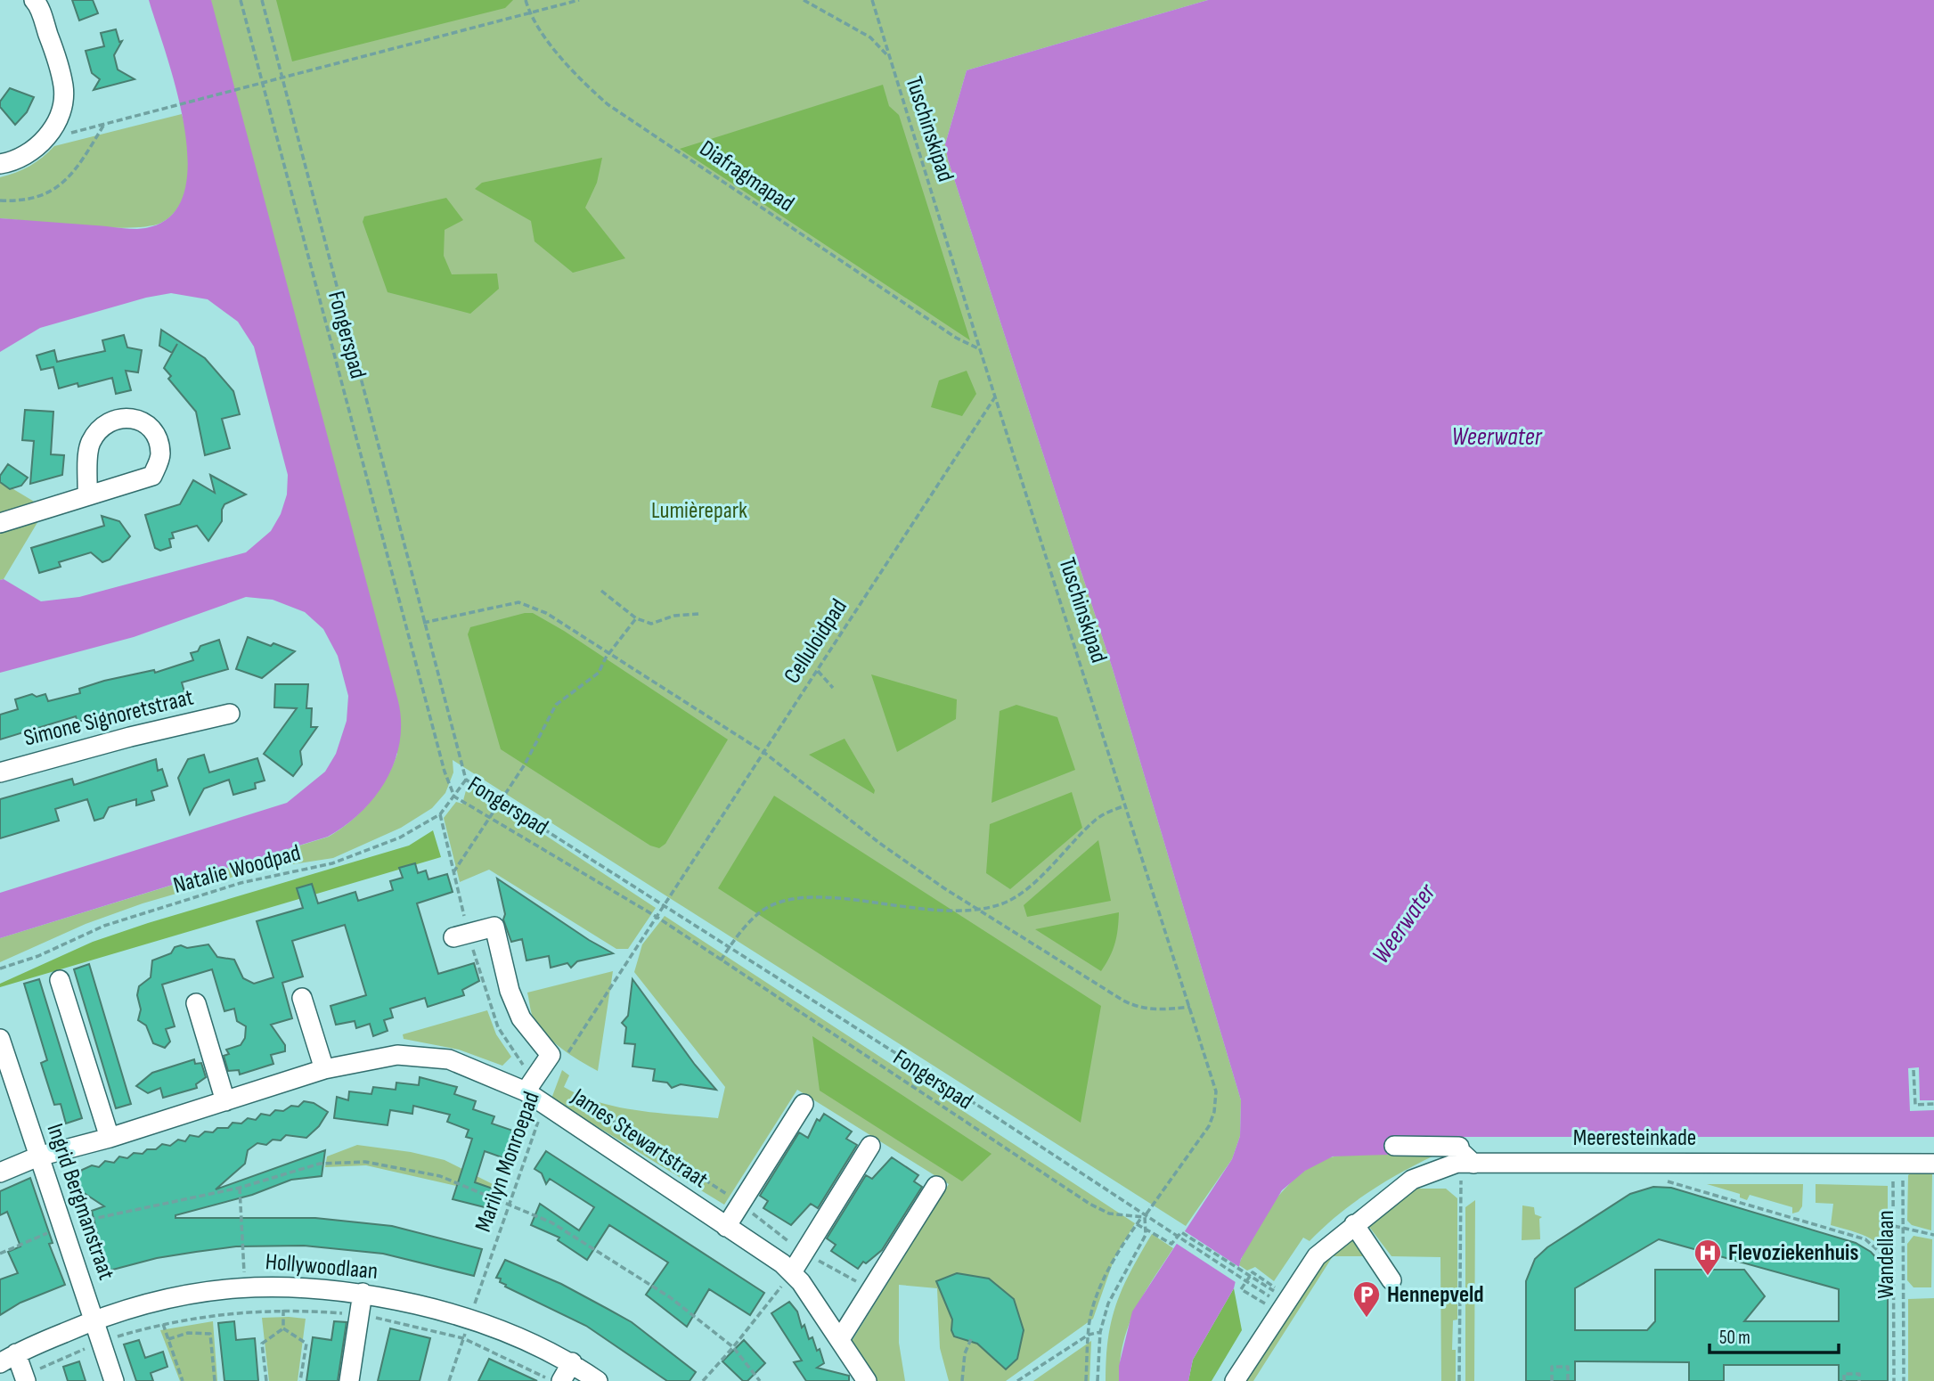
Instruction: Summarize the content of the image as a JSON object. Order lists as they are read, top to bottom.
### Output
{
  "streets": {
    "street": [
      "Simone Signoretstraat",
      "Meeresteinkade",
      "James Stewartstraat",
      "Ingrid Bergmanstraat",
      "Hollywoodlaan"
    ],
    "path": [
      "Tuschinskipad",
      "Diafragmapad",
      "Fongerspad",
      "Celluloidpad",
      "Natalie Woodpad",
      "Marilyn Monroepad",
      "Wandellaan"
    ]
  },
  "crossings": [
    ["Tuschinskipad", "Diafragmapad"],
    ["Tuschinskipad", "Fongerspad"],
    ["Tuschinskipad", "Celluloidpad"],
    ["Fongerspad", "Celluloidpad"],
    ["Fongerspad", "Natalie Woodpad"],
    ["Meeresteinkade", "Wandellaan"],
    ["James Stewartstraat", "Marilyn Monroepad"],
    ["James Stewartstraat", "Ingrid Bergmanstraat"],
    ["Marilyn Monroepad", "Hollywoodlaan"],
    ["Ingrid Bergmanstraat", "Hollywoodlaan"]
  ],
  "water": ["Weerwater"],
  "parks": ["Lumièrepark"],
  "places": {
    "hospital": ["Flevoziekenhuis"],
    "parking": ["Hennepveld"]
  },
  "scale_bar": "50 m"
}
